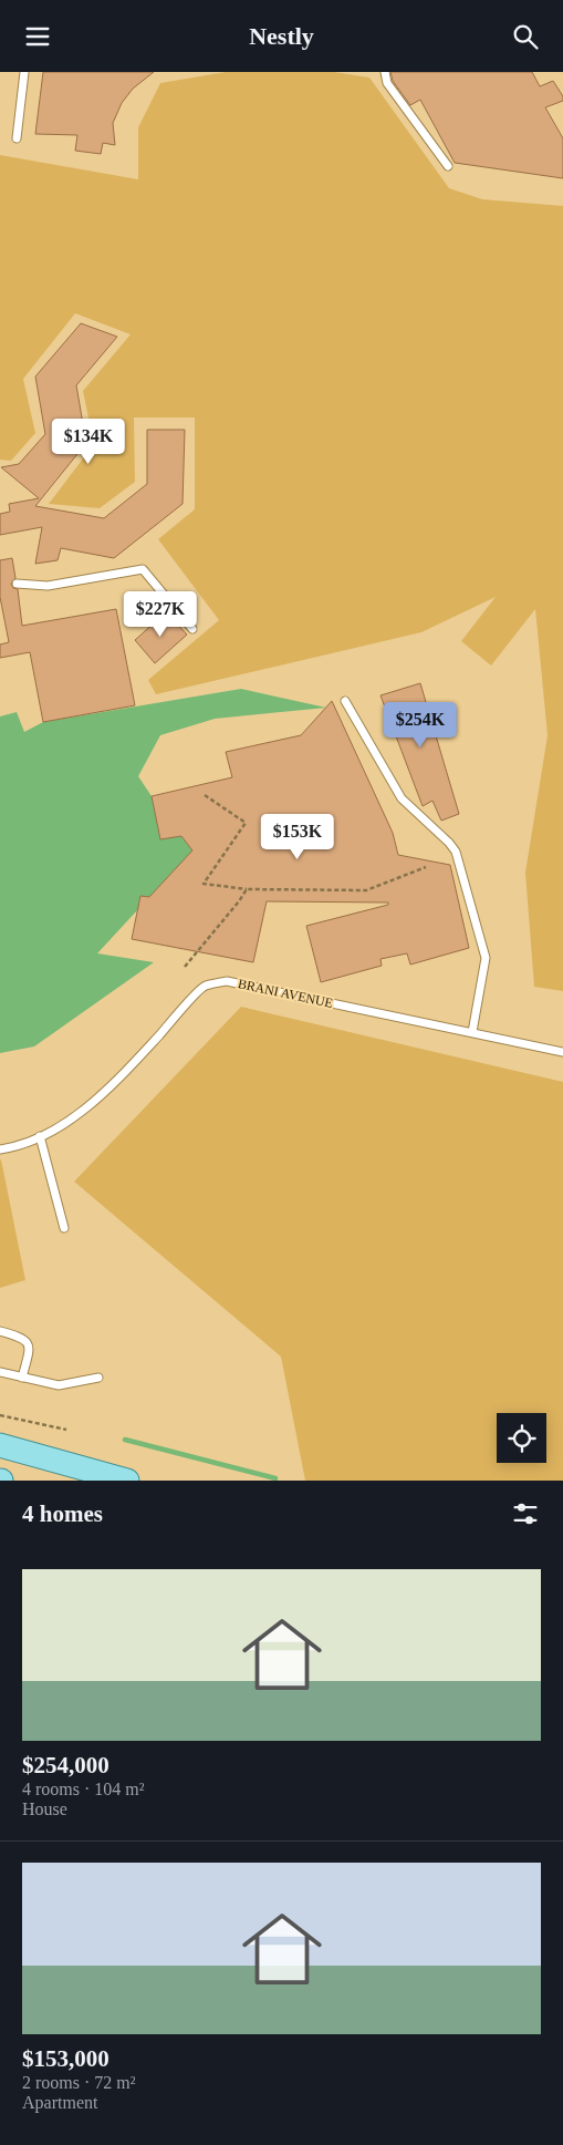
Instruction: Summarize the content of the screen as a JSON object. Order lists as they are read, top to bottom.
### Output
{
  "streets": {
    "lane": ["BRANI AVENUE"]
  },
  "page": {
    "header": "Nestly",
    "price": [
      "$134K",
      "$227K",
      "$254K",
      "$153K"
    ],
    "heading": "4 homes",
    "list": [
      {
        "name": "$254,000",
        "note": "4 rooms · 104 m² · House"
      },
      {
        "name": "$153,000",
        "note": "2 rooms · 72 m² · Apartment"
      }
    ]
  }
}
